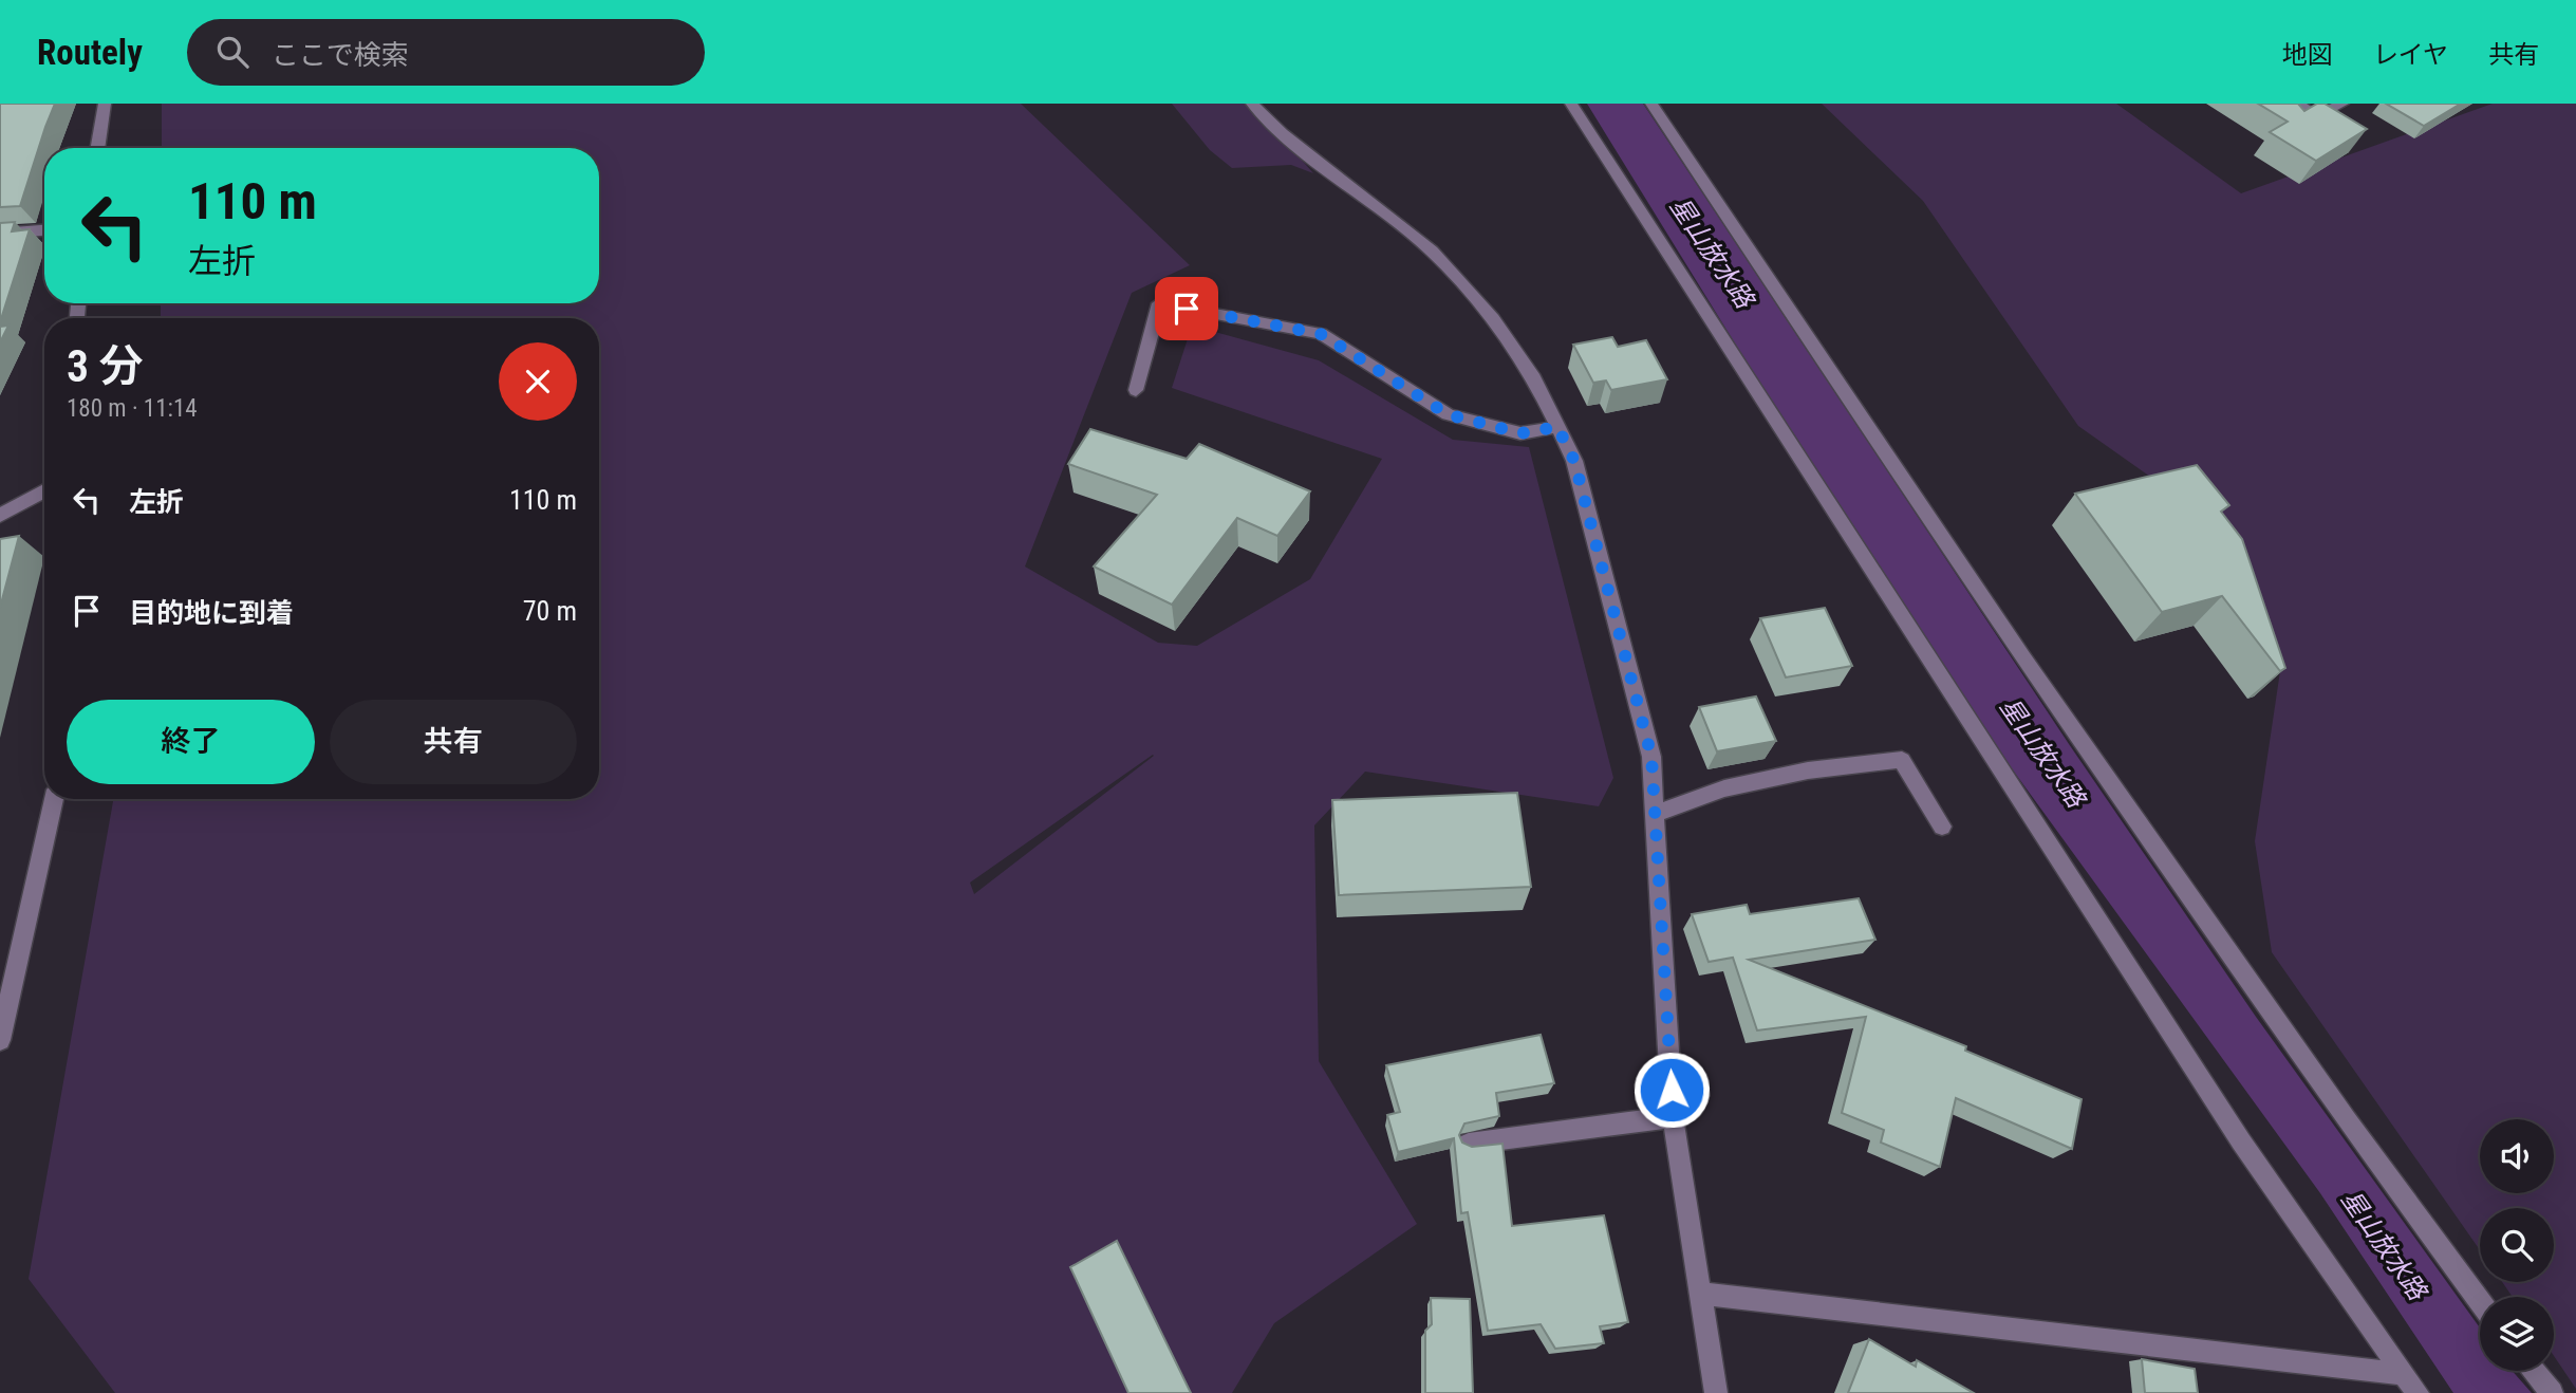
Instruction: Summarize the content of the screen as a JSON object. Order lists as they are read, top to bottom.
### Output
{
  "water": ["星山放水路"],
  "page": {
    "header": "Routely",
    "search": "ここで検索",
    "nav": ["地図", "レイヤ", "共有"],
    "turn": ["110 m", "左折"],
    "heading": ["3 分", "180 m · 11:14"],
    "list": [
      {
        "name": "左折",
        "value": "110 m"
      },
      {
        "name": "目的地に到着",
        "value": "70 m"
      }
    ],
    "buttons": ["終了", "共有"]
  }
}
